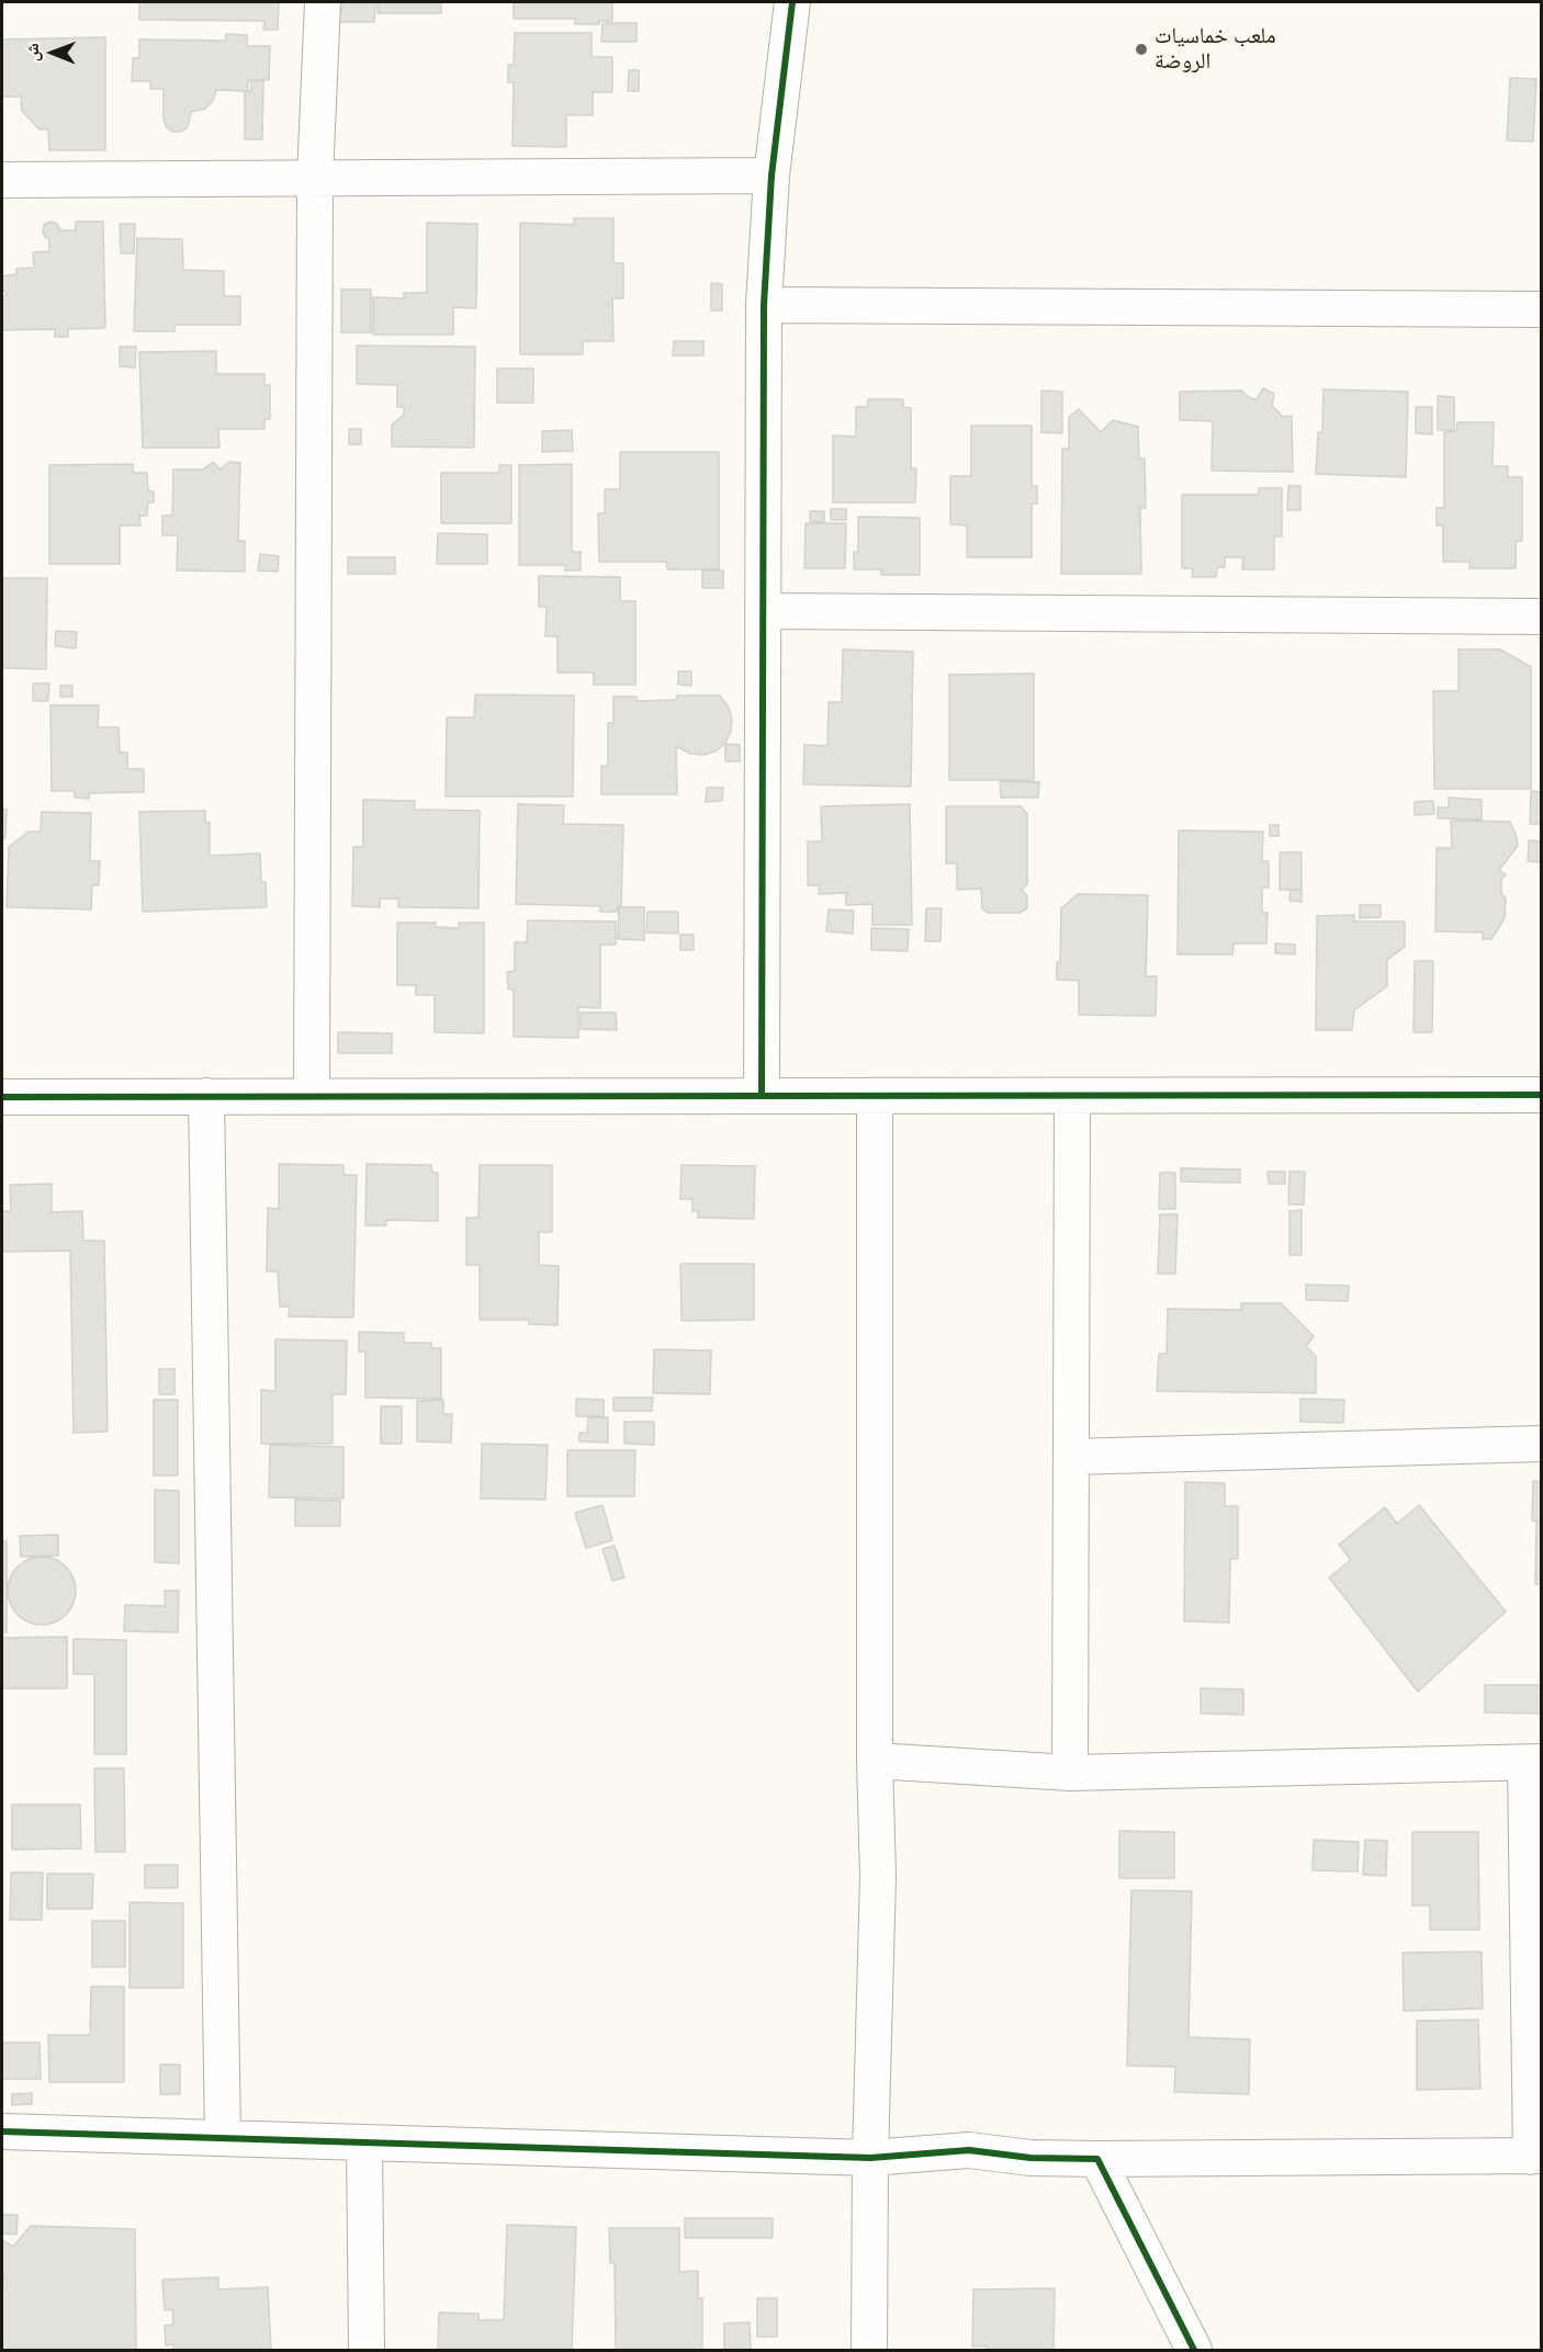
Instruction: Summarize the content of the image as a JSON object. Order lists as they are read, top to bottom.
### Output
{
  "places": ["ملعب خماسيات الروضة"],
  "north": "left"
}
